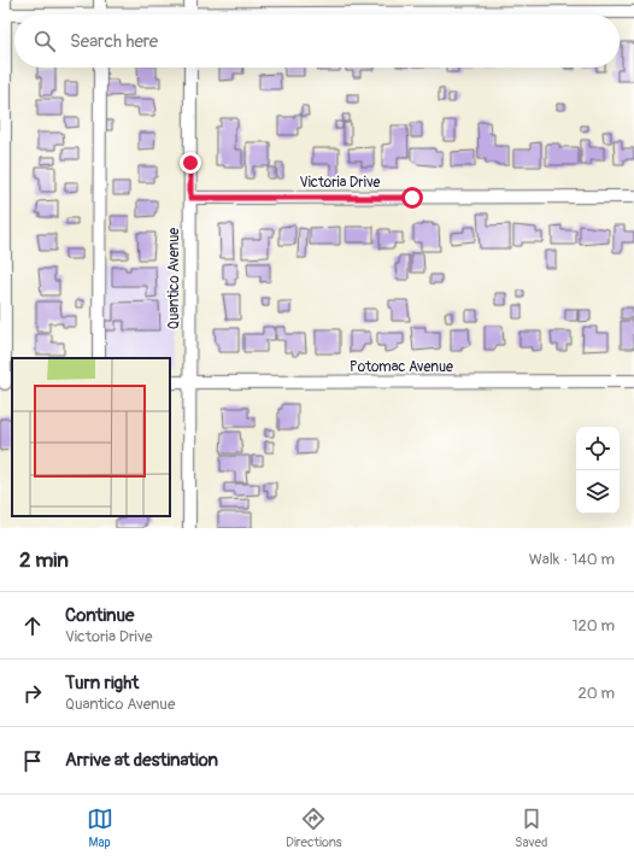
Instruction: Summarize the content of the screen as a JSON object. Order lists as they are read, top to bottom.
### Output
{
  "streets": {
    "street": ["Victoria Drive", "Quantico Avenue", "Potomac Avenue"]
  },
  "crossings": [
    ["Victoria Drive", "Quantico Avenue"],
    ["Quantico Avenue", "Potomac Avenue"]
  ],
  "page": {
    "search": "Search here",
    "heading": ["2 min", "Walk · 140 m"],
    "list": [
      ["Continue", "Victoria Drive", "120 m"],
      ["Turn right", "Quantico Avenue", "20 m"],
      "Arrive at destination"
    ],
    "nav": ["Map", "Directions", "Saved"]
  }
}
